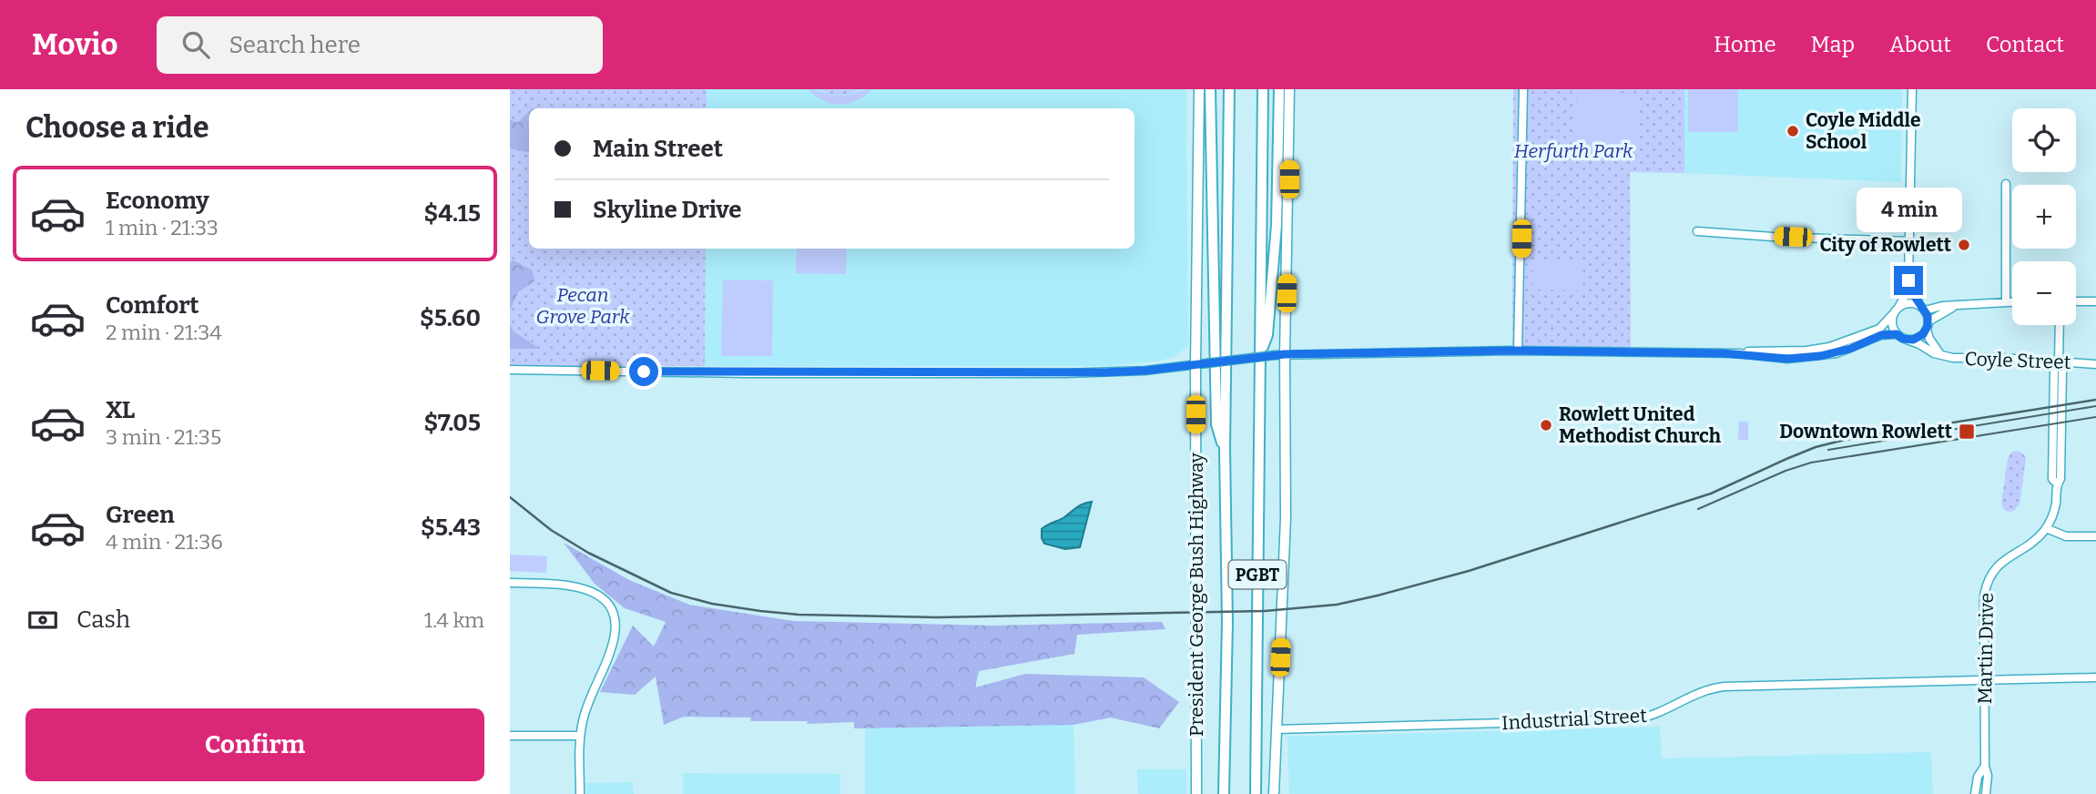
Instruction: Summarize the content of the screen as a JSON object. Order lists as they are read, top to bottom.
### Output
{
  "streets": {
    "highway": ["PGBT"],
    "main road": ["President George Bush Highway"],
    "street": ["Coyle Street", "Martin Drive", "Industrial Street"]
  },
  "crossings": [
    ["Martin Drive", "Industrial Street"]
  ],
  "parks": ["Herfurth Park", "Pecan Grove Park"],
  "places": {
    "other": ["Coyle Middle School", "City of Rowlett", "Rowlett United Methodist Church"],
    "transit": ["Downtown Rowlett"]
  },
  "page": {
    "header": "Movio",
    "search": "Search here",
    "nav": [
      "Home",
      "Map",
      "About",
      "Contact"
    ],
    "heading": "Choose a ride",
    "map_buttons": ["+", "−"],
    "banner": ["Main Street", "Skyline Drive"],
    "list": [
      {
        "name": "Economy",
        "note": "1 min · 21:33",
        "value": "$4.15"
      },
      {
        "name": "Comfort",
        "note": "2 min · 21:34",
        "value": "$5.60"
      },
      {
        "name": "XL",
        "note": "3 min · 21:35",
        "value": "$7.05"
      },
      {
        "name": "Green",
        "note": "4 min · 21:36",
        "value": "$5.43"
      }
    ],
    "bubble": "4 min",
    "pay": ["Cash", "1.4 km"],
    "buttons": "Confirm"
  }
}
